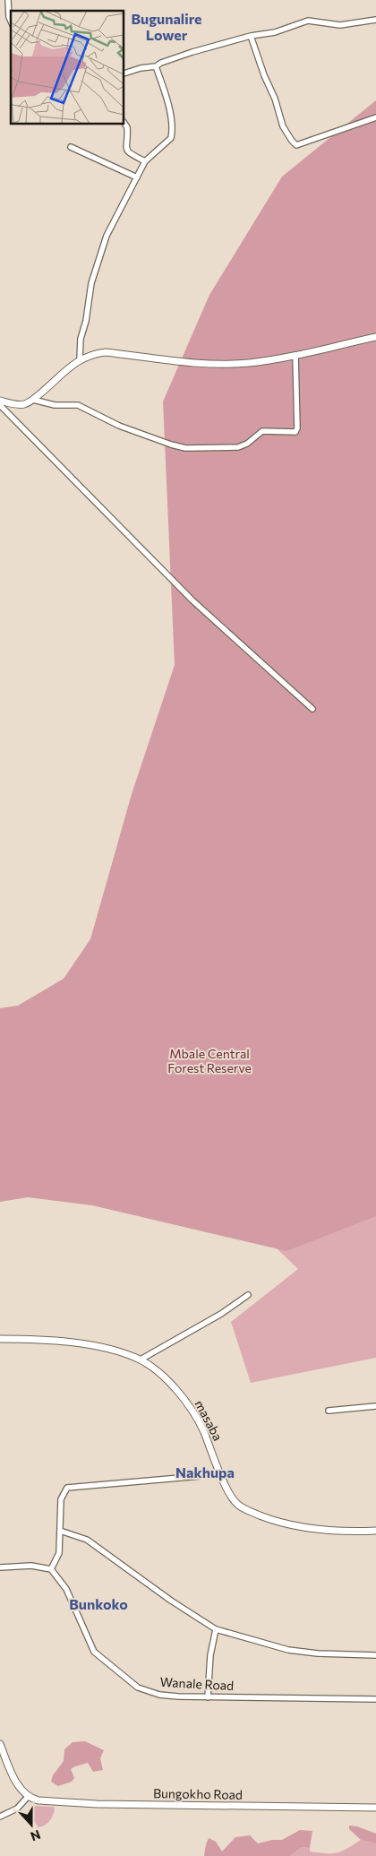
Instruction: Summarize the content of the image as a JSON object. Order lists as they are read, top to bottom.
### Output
{
  "streets": {
    "street": ["masaba", "Wanale Road", "Bungokho Road"]
  },
  "districts": ["Bugunalire Lower", "Nakhupa", "Bunkoko"],
  "parks": ["Mbale Central Forest Reserve"],
  "north": "bottom"
}
